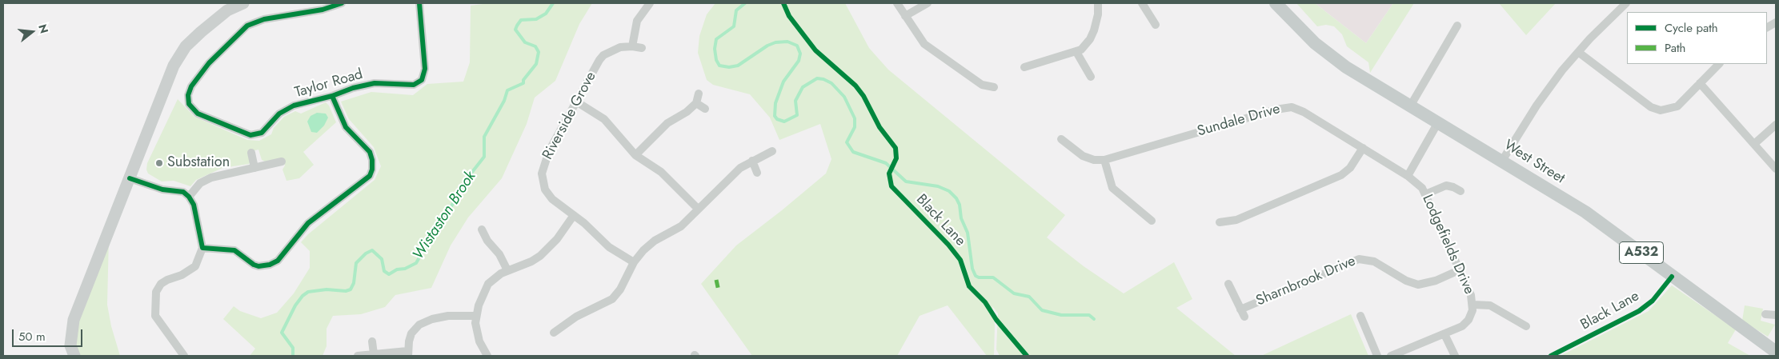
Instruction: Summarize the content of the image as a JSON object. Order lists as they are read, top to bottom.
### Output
{
  "streets": {
    "main road": ["West Street", "A532"],
    "street": [
      "Taylor Road",
      "Riverside Grove",
      "Sundale Drive",
      "Lodgefields Drive",
      "Sharnbrook Drive"
    ],
    "cycle path": ["Black Lane"]
  },
  "crossings": [
    ["Sundale Drive", "Lodgefields Drive"],
    ["Lodgefields Drive", "Sharnbrook Drive"]
  ],
  "water": ["Wistaston Brook"],
  "places": ["Substation"],
  "legend": ["Cycle path", "Path"],
  "scale_bar": "50 m",
  "north": "right"
}
